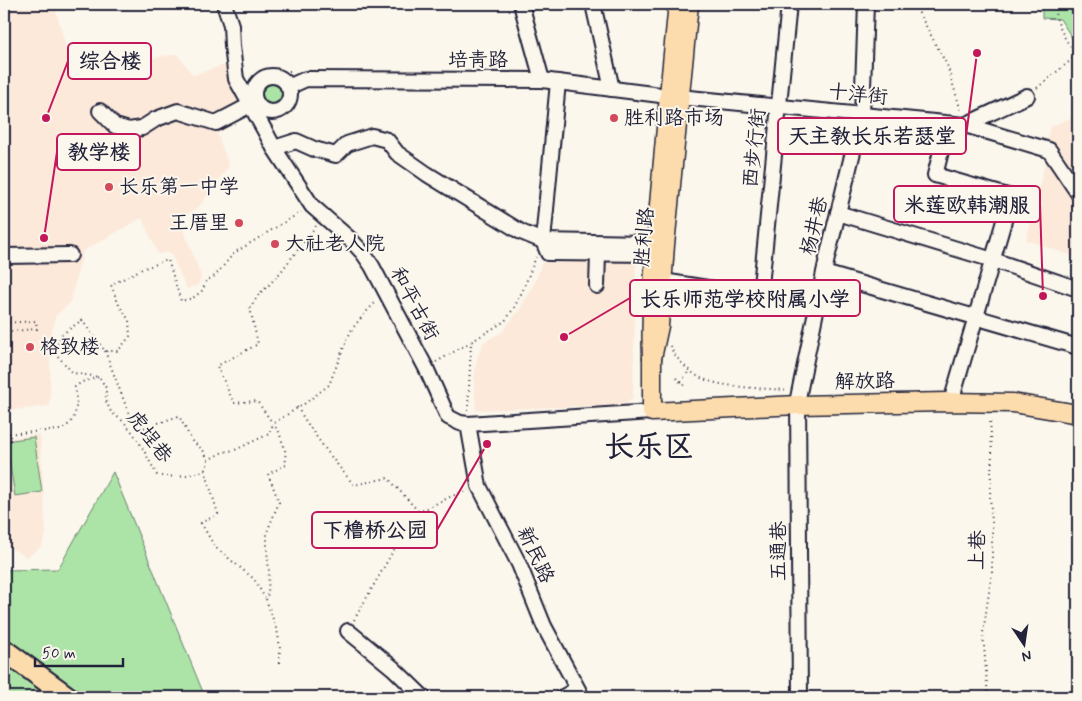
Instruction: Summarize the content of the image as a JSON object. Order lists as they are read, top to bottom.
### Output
{
  "streets": {
    "main road": ["胜利路", "解放路"],
    "street": [
      "培青路",
      "十洋街",
      "西步行街",
      "杨井巷",
      "和平古街",
      "五通巷",
      "新民路"
    ],
    "path": ["虎埕巷", "上巷"]
  },
  "crossings": [
    ["培青路", "十洋街"],
    ["培青路", "胜利路"],
    ["培青路", "和平古街"],
    ["十洋街", "西步行街"],
    ["十洋街", "杨井巷"],
    ["十洋街", "胜利路"],
    ["杨井巷", "解放路"],
    ["杨井巷", "五通巷"],
    ["和平古街", "新民路"],
    ["解放路", "上巷"],
    ["解放路", "五通巷"]
  ],
  "districts": ["长乐区"],
  "places": [
    "天主教长乐若瑟堂",
    "综合楼",
    "胜利路市场",
    "长乐第一中学",
    "王厝里",
    "教学楼",
    "大社老人院",
    "米莲欧韩潮服",
    "长乐师范学校附属小学",
    "格致楼",
    "下橹桥公园"
  ],
  "scale_bar": "50 m",
  "north": "bottom"
}
